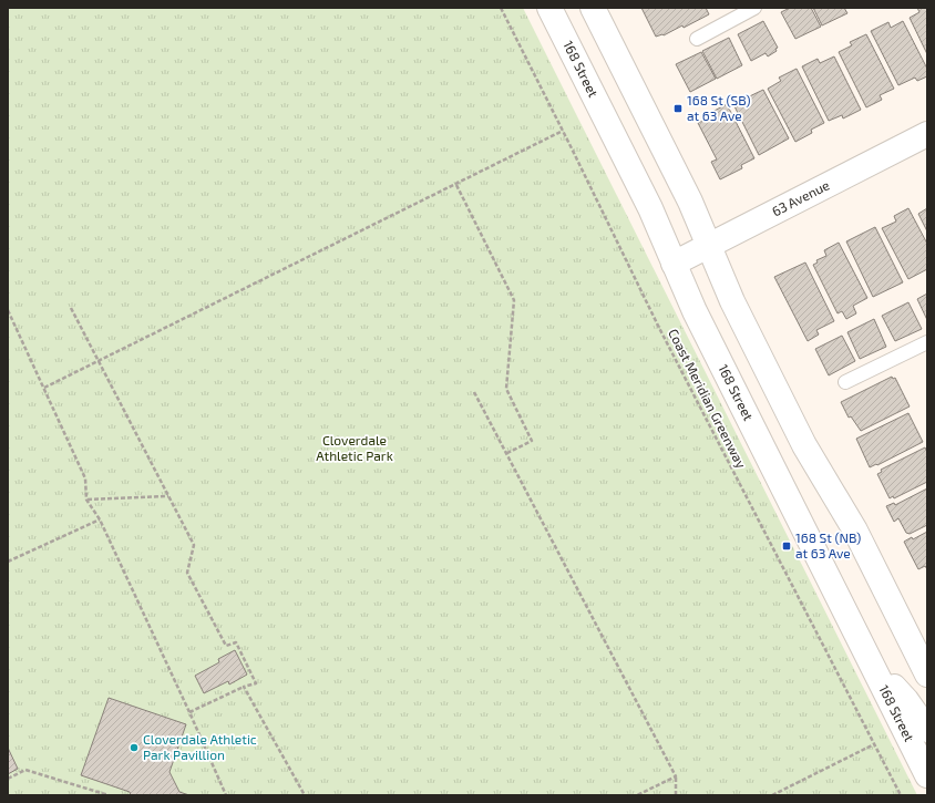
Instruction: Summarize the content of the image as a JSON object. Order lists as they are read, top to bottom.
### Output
{
  "streets": {
    "main road": ["168 Street", "63 Avenue"],
    "path": ["Coast Meridian Greenway"]
  },
  "crossings": [
    ["168 Street", "63 Avenue"]
  ],
  "parks": ["Cloverdale Athletic Park"],
  "places": {
    "transit": ["168 St (SB) at 63 Ave", "168 St (NB) at 63 Ave"],
    "other": ["Cloverdale Athletic Park Pavillion"]
  }
}
